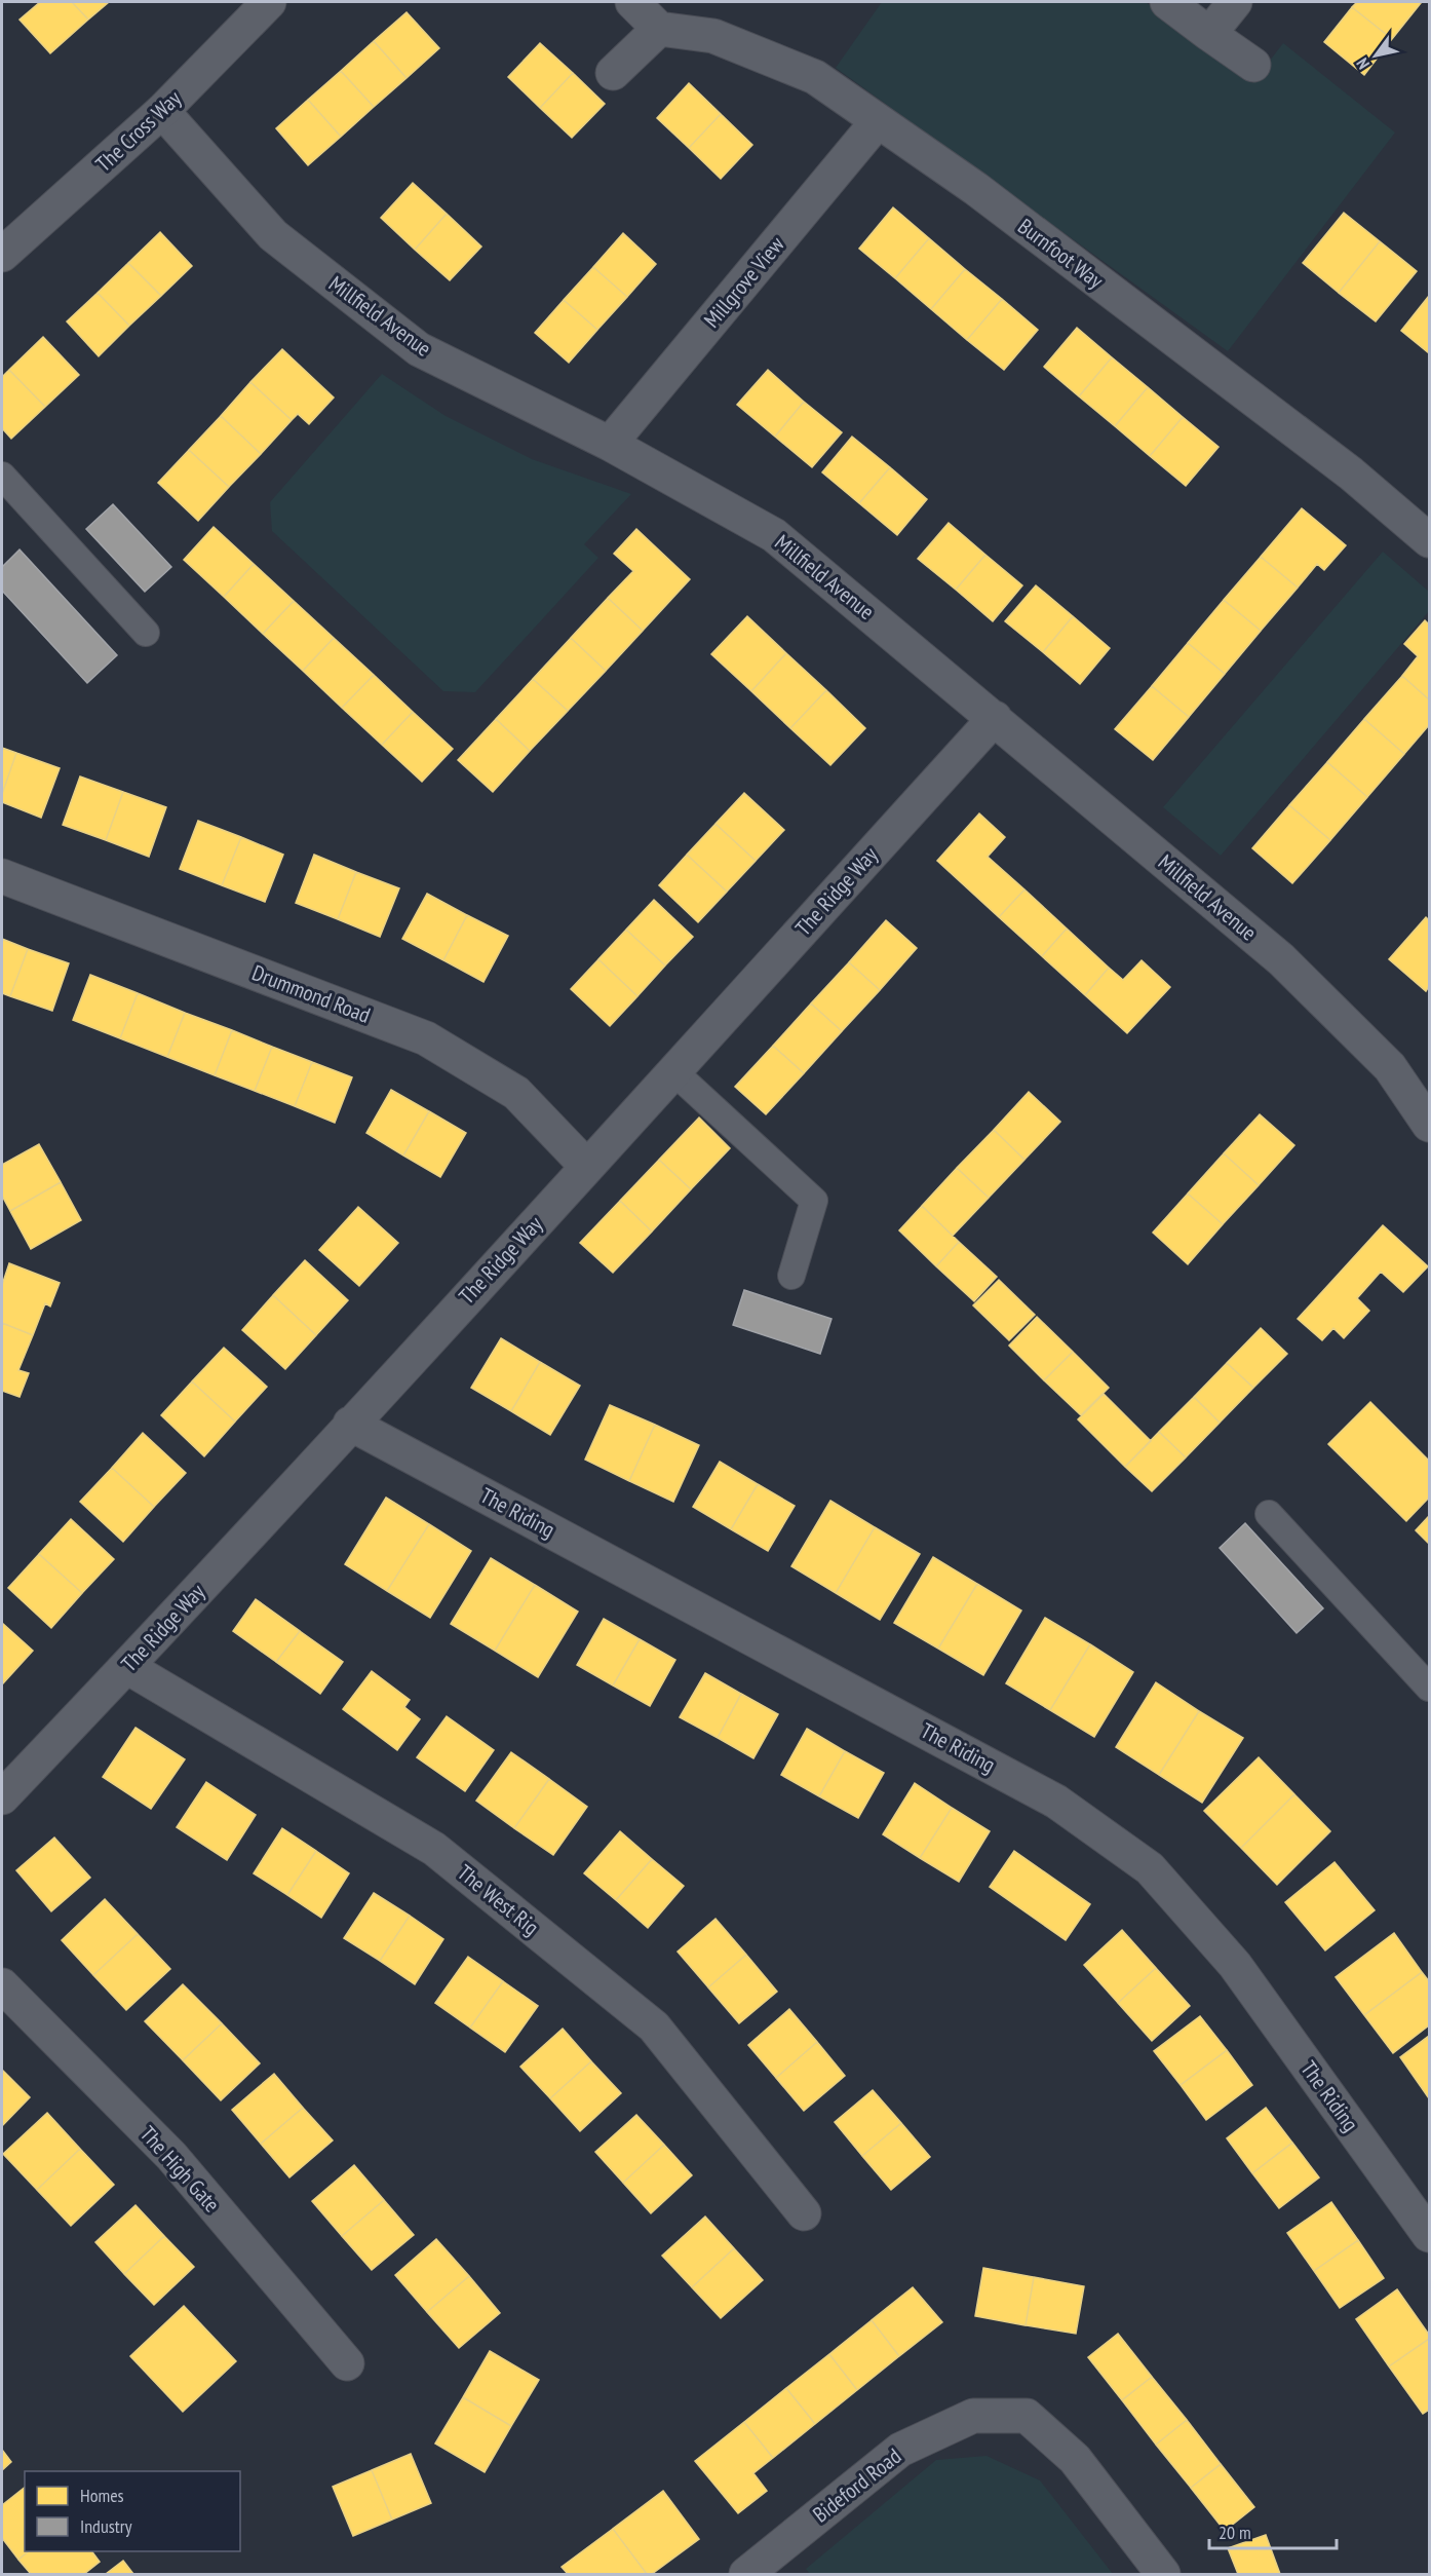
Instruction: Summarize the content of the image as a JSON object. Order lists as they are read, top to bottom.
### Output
{
  "streets": {
    "street": [
      "The Cross Way",
      "Burnfoot Way",
      "Millgrove View",
      "Millfield Avenue",
      "The Ridge Way",
      "Drummond Road",
      "The Riding",
      "The West Rig",
      "The High Gate",
      "Bideford Road"
    ]
  },
  "crossings": [
    ["The Cross Way", "Millfield Avenue"],
    ["Burnfoot Way", "Millgrove View"],
    ["Millgrove View", "Millfield Avenue"],
    ["Millfield Avenue", "The Ridge Way"],
    ["The Ridge Way", "Drummond Road"],
    ["The Ridge Way", "The Riding"],
    ["The Ridge Way", "The West Rig"]
  ],
  "legend": ["Homes", "Industry"],
  "scale_bar": "20 m",
  "north": "bottom left"
}
